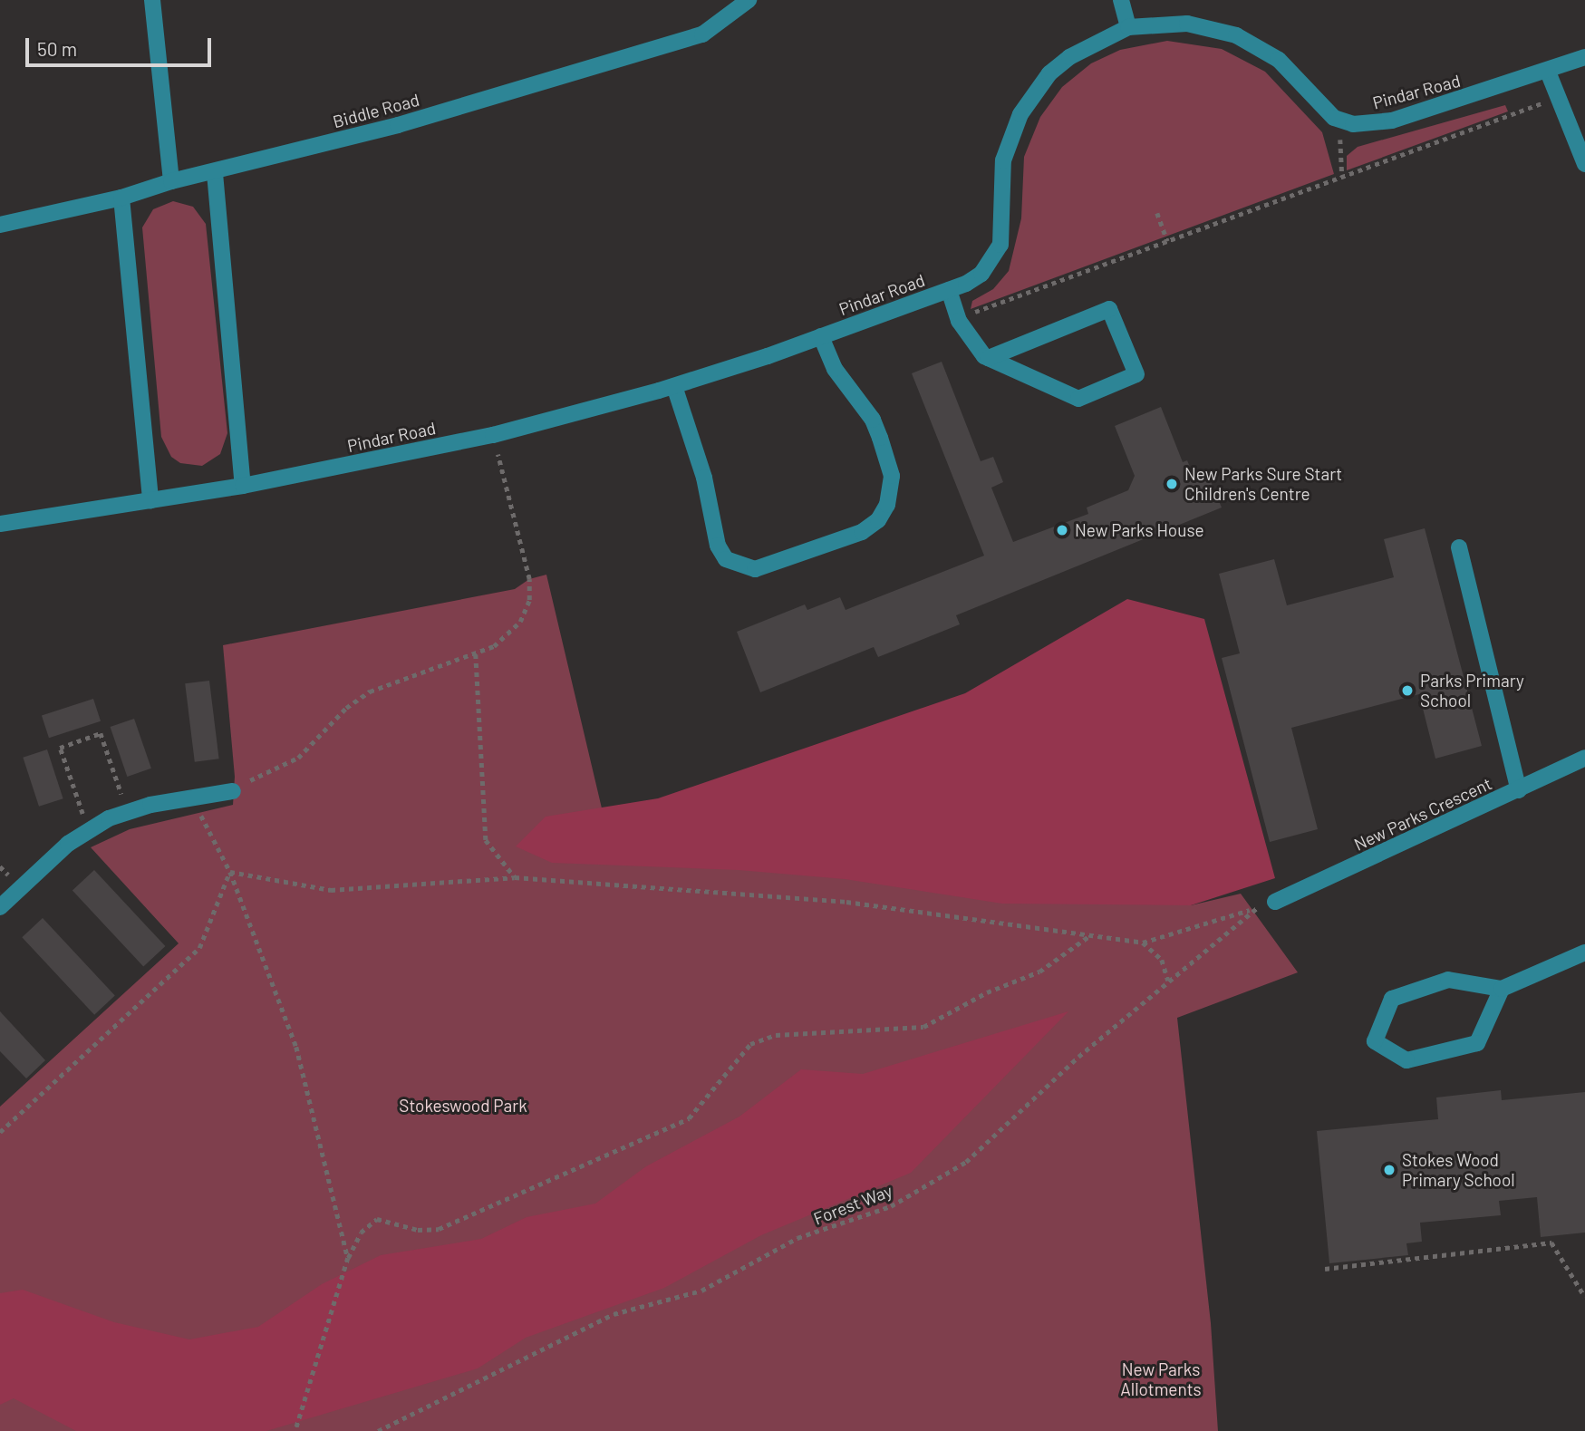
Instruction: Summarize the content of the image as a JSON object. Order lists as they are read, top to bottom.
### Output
{
  "streets": {
    "street": ["Pindar Road", "Biddle Road", "New Parks Crescent"],
    "path": ["Forest Way"]
  },
  "crossings": [
    ["New Parks Crescent", "Forest Way"]
  ],
  "parks": ["Stokeswood Park", "New Parks Allotments"],
  "places": [
    "New Parks Sure Start Children's Centre",
    "New Parks House",
    "Parks Primary School",
    "Stokes Wood Primary School"
  ],
  "scale_bar": "50 m"
}
